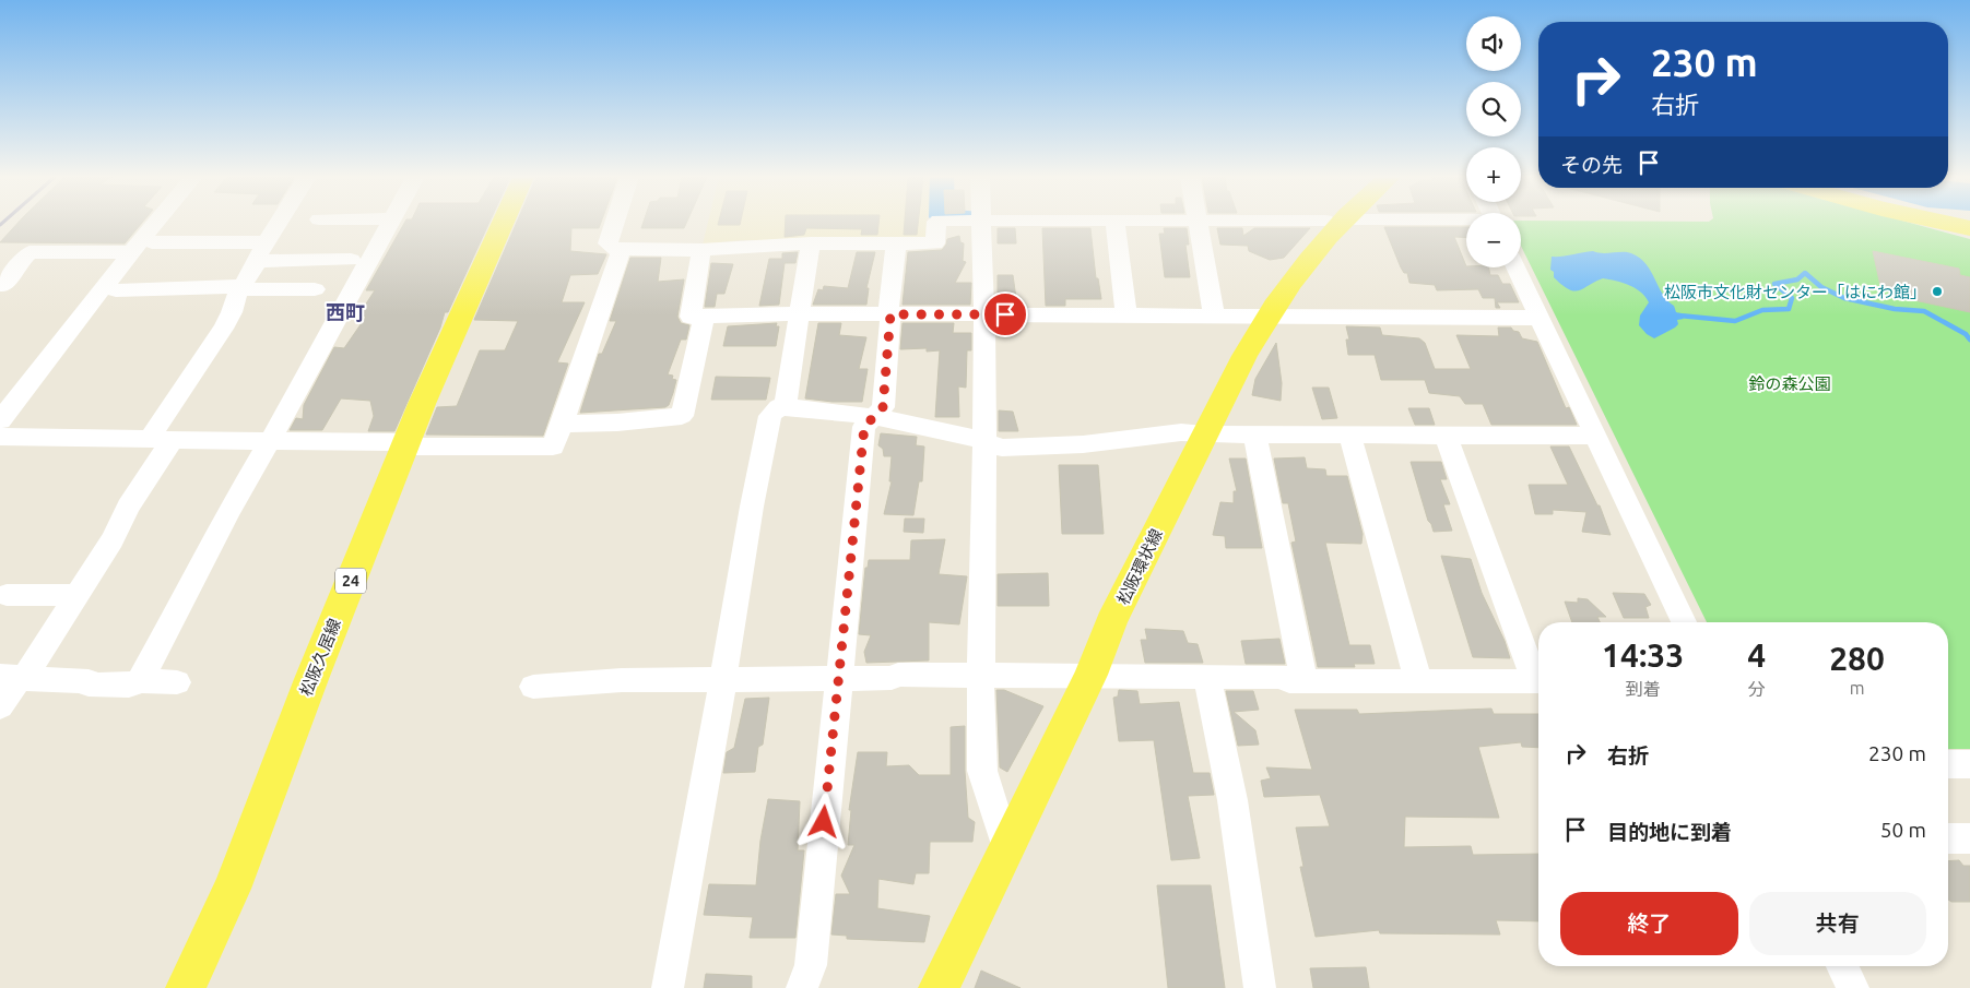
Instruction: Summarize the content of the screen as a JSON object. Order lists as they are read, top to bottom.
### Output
{
  "streets": {
    "main road": ["松阪環状線", "24", "松阪久居線"]
  },
  "districts": ["西町"],
  "parks": ["鈴の森公園"],
  "places": ["松阪市文化財センター「はにわ館」"],
  "page": {
    "map_buttons": ["+", "−"],
    "turn": ["230 m", "右折"],
    "then": "その先",
    "eta": [
      "14:33",
      "到着",
      "4",
      "分",
      "280",
      "m"
    ],
    "list": [
      {
        "name": "右折",
        "value": "230 m"
      },
      {
        "name": "目的地に到着",
        "value": "50 m"
      }
    ],
    "buttons": ["終了", "共有"]
  }
}
